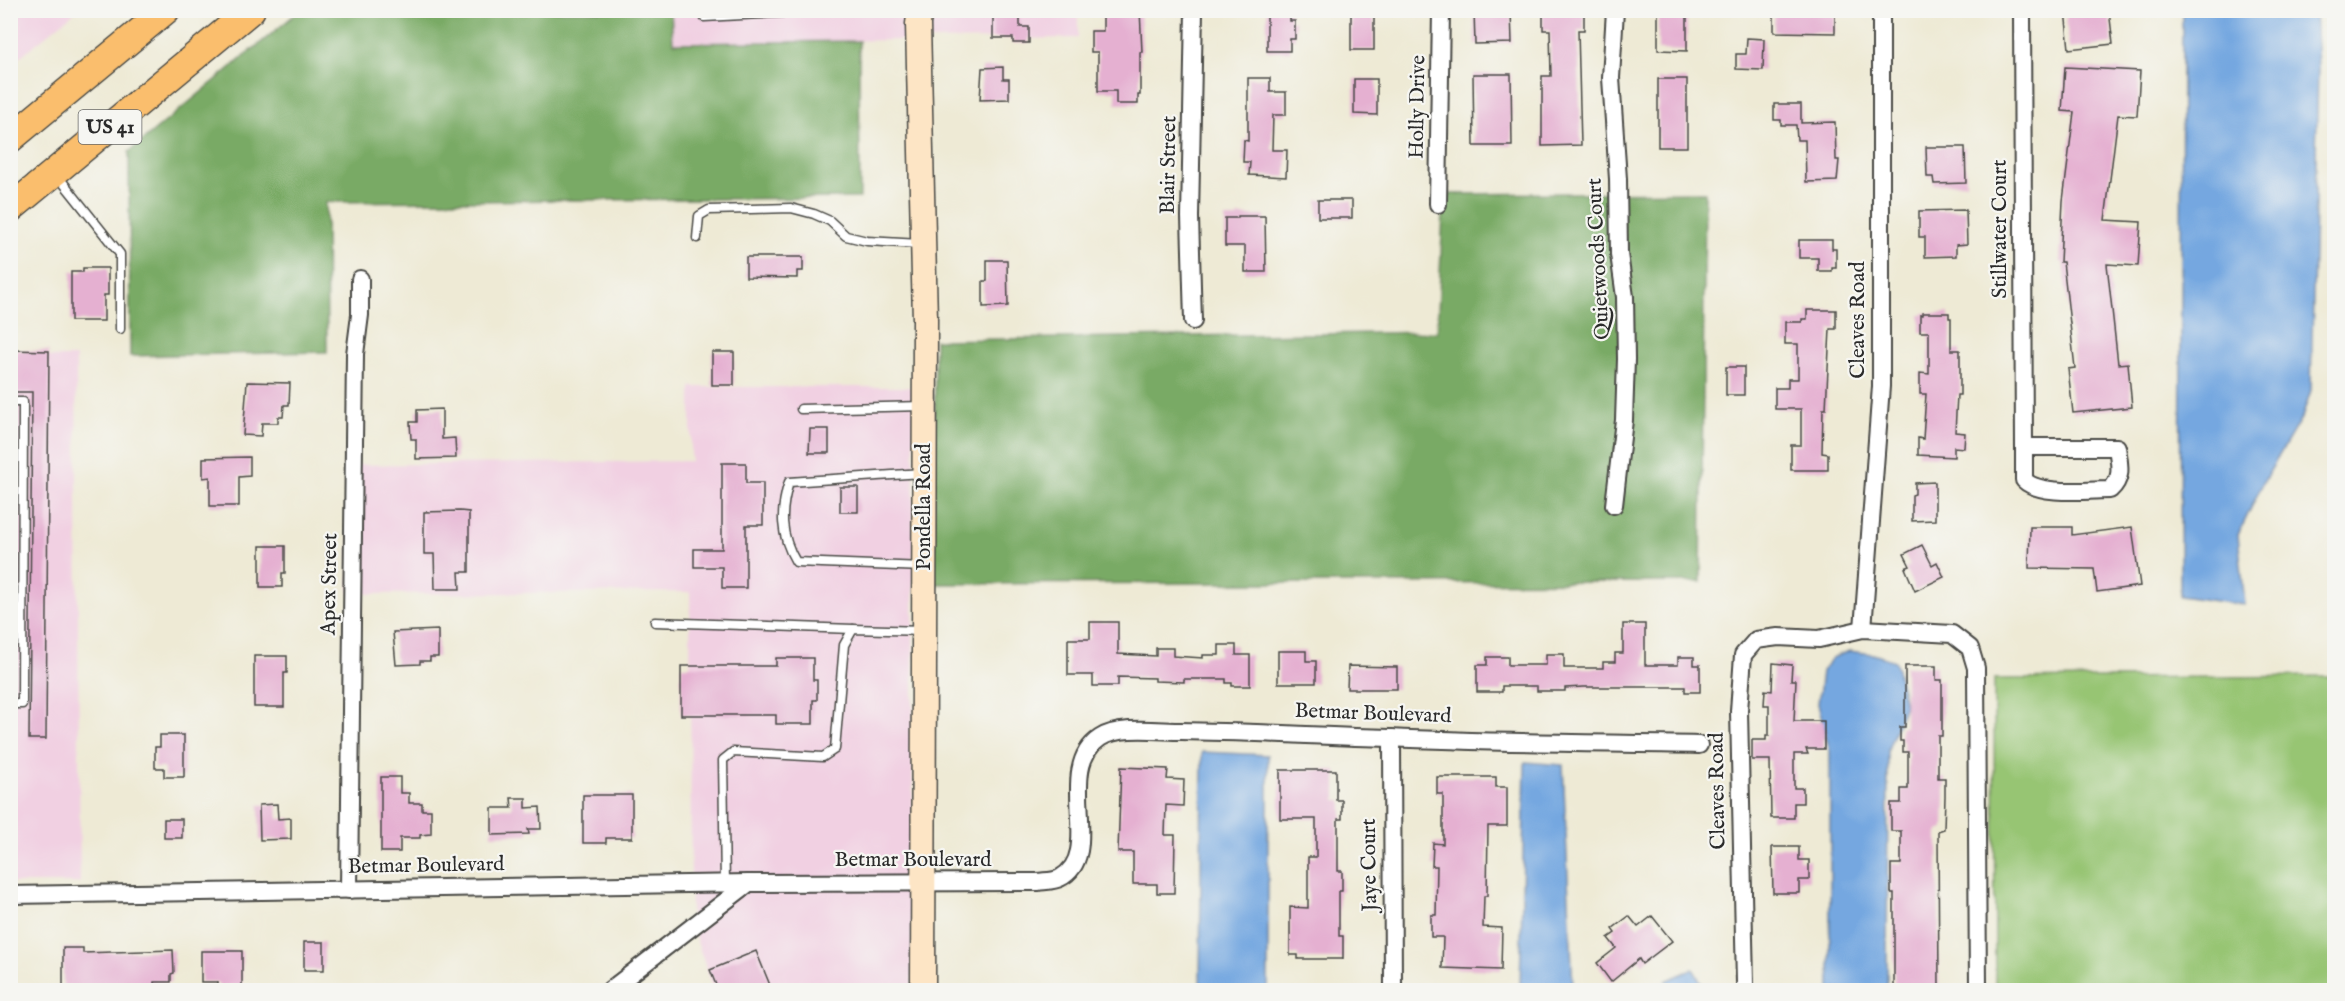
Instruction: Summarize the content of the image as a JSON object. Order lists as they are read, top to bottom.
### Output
{
  "streets": {
    "main road": ["US 41", "Pondella Road"],
    "street": [
      "Holly Drive",
      "Blair Street",
      "Stillwater Court",
      "Quietwoods Court",
      "Cleaves Road",
      "Apex Street",
      "Betmar Boulevard",
      "Jaye Court"
    ]
  },
  "crossings": [
    ["Pondella Road", "Betmar Boulevard"],
    ["Apex Street", "Betmar Boulevard"],
    ["Betmar Boulevard", "Jaye Court"]
  ]
}
